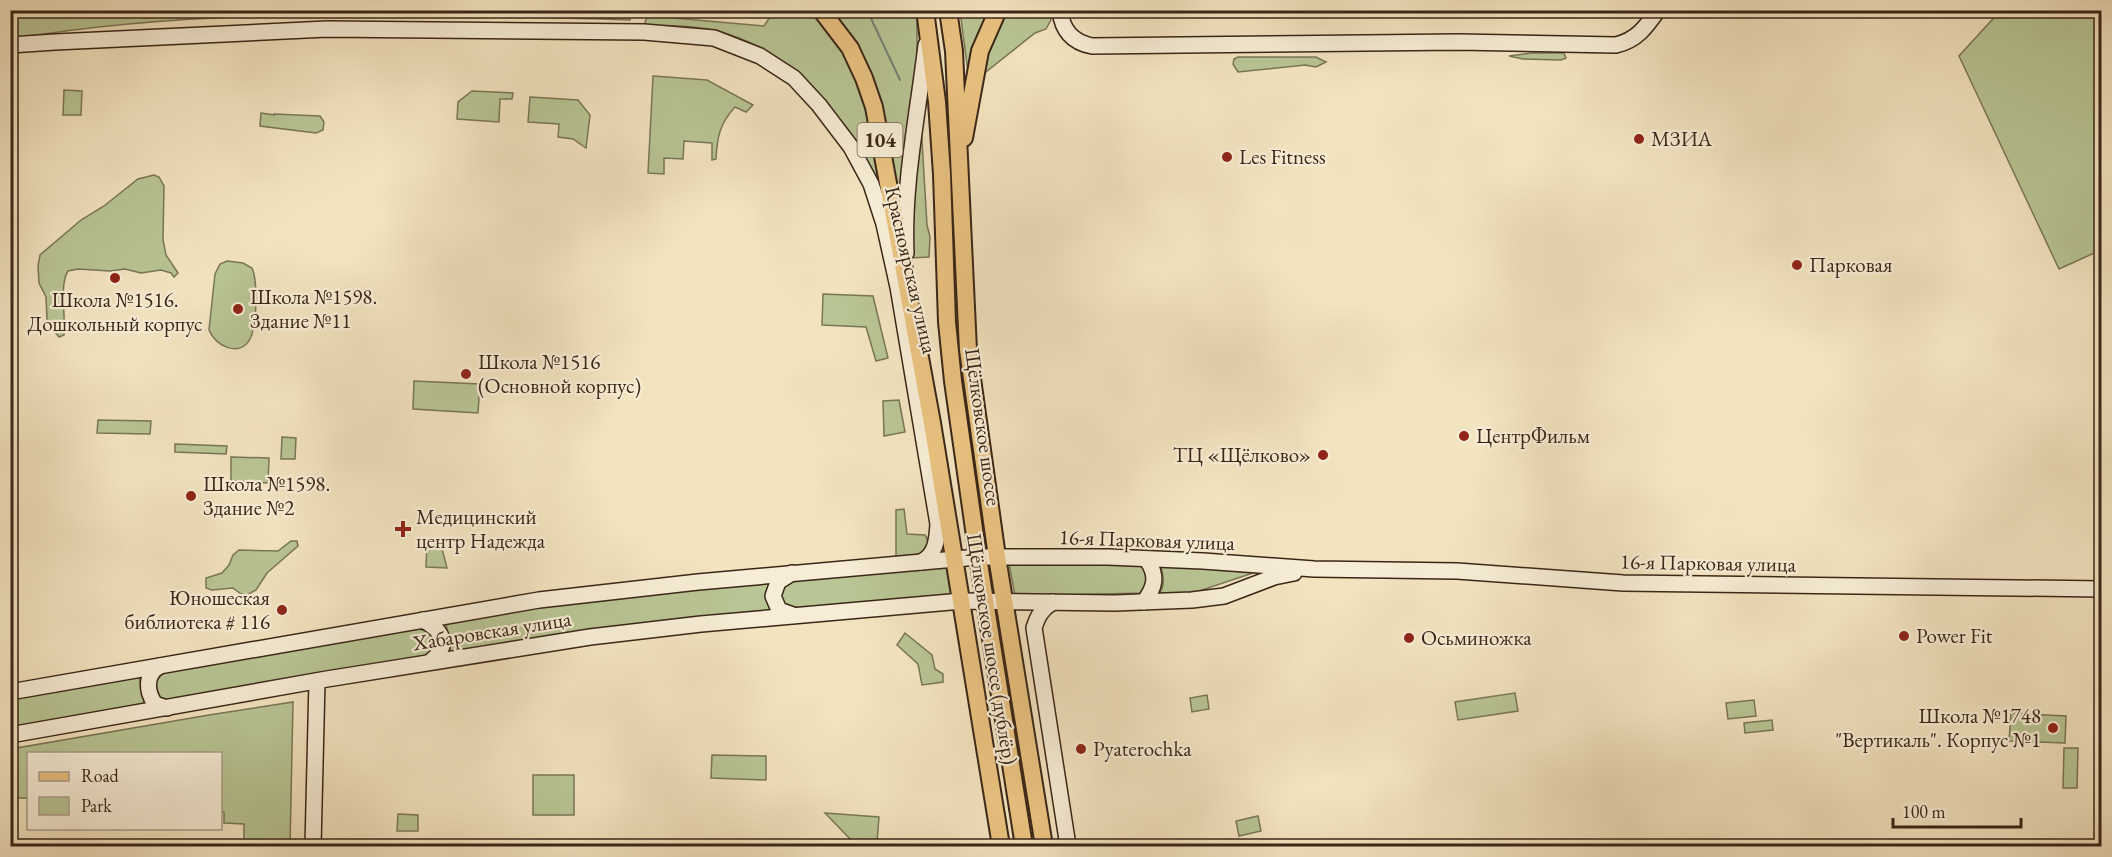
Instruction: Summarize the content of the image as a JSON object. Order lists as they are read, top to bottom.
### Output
{
  "streets": {
    "main road": [
      "104",
      "Красноярская улица",
      "Щёлковское шоссе",
      "16-я Парковая улица",
      "Хабаровская улица",
      "Щёлковское шоссе (дублёр)"
    ]
  },
  "crossings": [
    ["104", "Щёлковское шоссе (дублёр)"],
    ["Красноярская улица", "Хабаровская улица"],
    ["Щёлковское шоссе", "16-я Парковая улица"],
    ["Щёлковское шоссе", "Хабаровская улица"],
    ["16-я Парковая улица", "Хабаровская улица"],
    ["Хабаровская улица", "Щёлковское шоссе (дублёр)"]
  ],
  "places": {
    "other": [
      "МЗИА",
      "Les Fitness",
      "Парковая",
      "Школа №1516. Дошкольный корпус",
      "Школа №1598. Здание №11",
      "Школа №1516 (Основной корпус)",
      "ЦентрФильм",
      "ТЦ «Щёлково»",
      "Школа №1598. Здание №2",
      "Юношеская библиотека # 116",
      "Power Fit",
      "Осьминожка",
      "Школа №1748 \"Вертикаль\". Корпус №1",
      "Pyaterochka"
    ],
    "health": ["Медицинский центр Надежда"]
  },
  "legend": ["Road", "Park"],
  "scale_bar": "100 m"
}
